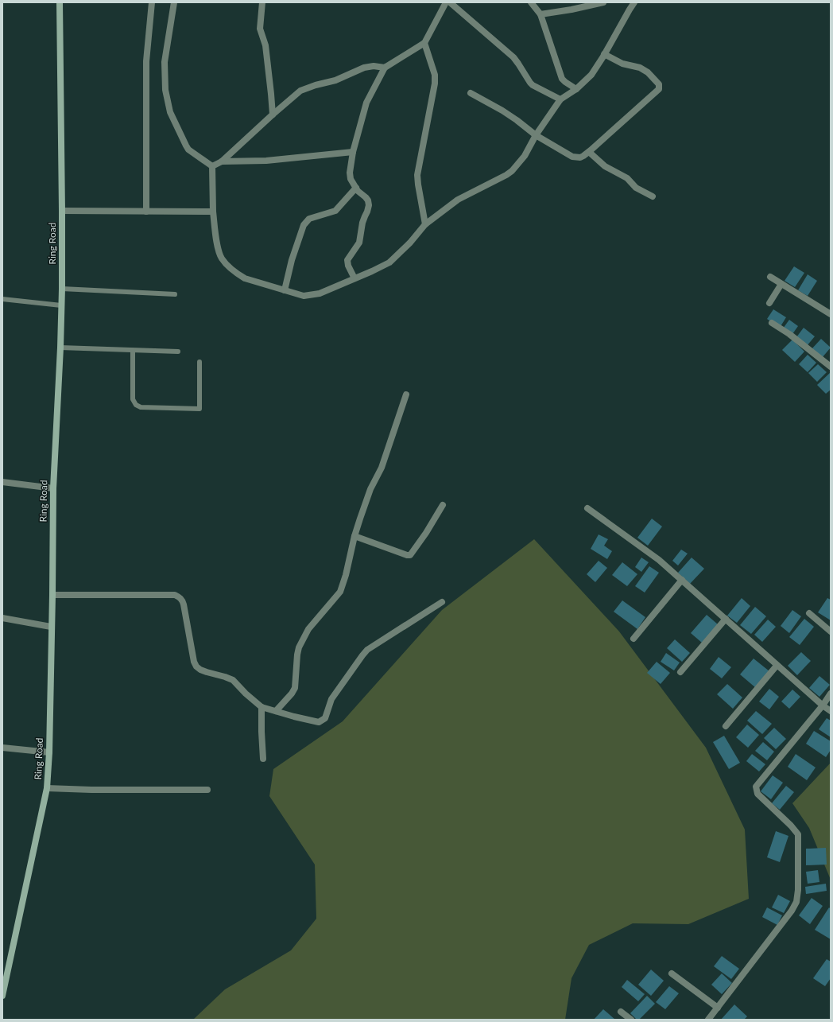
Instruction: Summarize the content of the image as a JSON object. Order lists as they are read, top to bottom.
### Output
{
  "streets": {
    "street": ["Ring Road"]
  }
}
